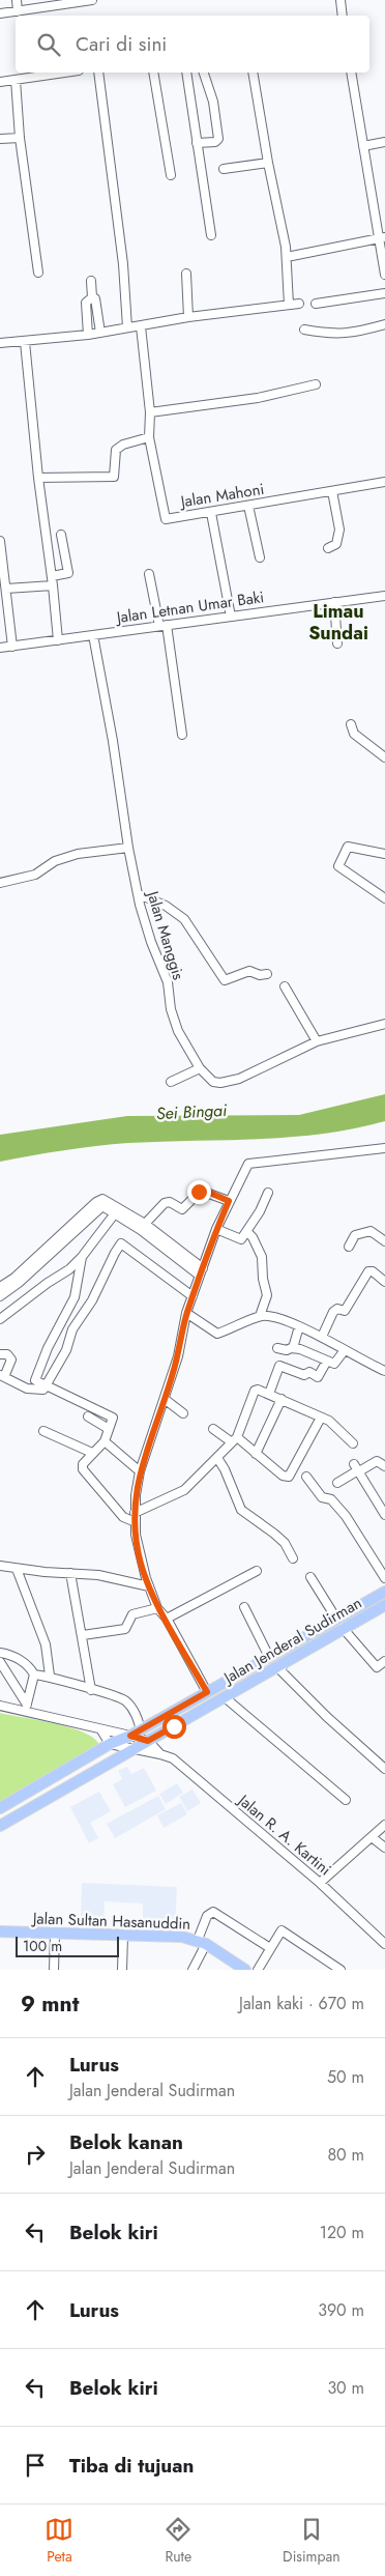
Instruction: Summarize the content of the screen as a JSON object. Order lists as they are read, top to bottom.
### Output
{
  "streets": {
    "main road": ["Jalan Jenderal Sudirman", "Jalan Sultan Hasanuddin"],
    "street": [
      "Jalan Mahoni",
      "Jalan Letnan Umar Baki",
      "Jalan Manggis",
      "Jalan R. A. Kartini"
    ]
  },
  "crossings": [
    ["Jalan Letnan Umar Baki", "Jalan Manggis"],
    ["Jalan Jenderal Sudirman", "Jalan R. A. Kartini"]
  ],
  "districts": ["Limau Sundai"],
  "water": ["Sei Bingai"],
  "scale_bar": "100 m",
  "page": {
    "search": "Cari di sini",
    "scale": "100 m",
    "heading": ["9 mnt", "Jalan kaki · 670 m"],
    "list": [
      ["Lurus", "Jalan Jenderal Sudirman", "50 m"],
      ["Belok kanan", "Jalan Jenderal Sudirman", "80 m"],
      ["Belok kiri", "120 m"],
      ["Lurus", "390 m"],
      ["Belok kiri", "30 m"],
      "Tiba di tujuan"
    ],
    "nav": ["Peta", "Rute", "Disimpan"]
  }
}
